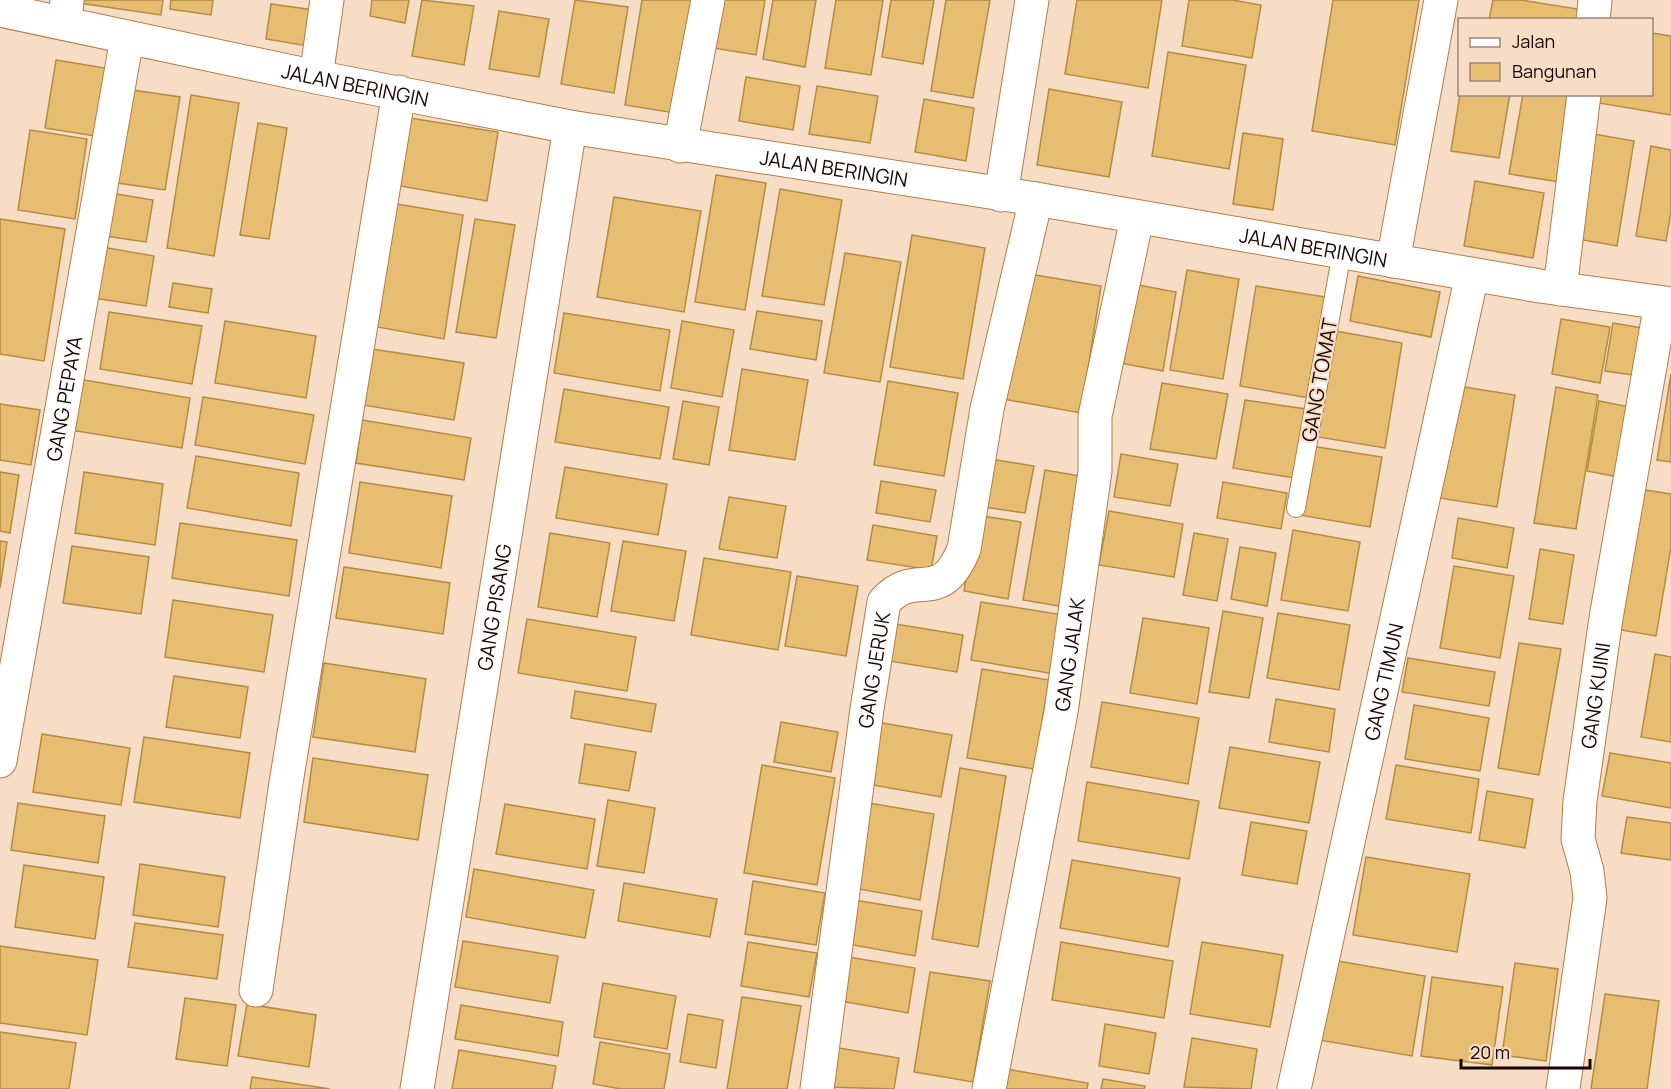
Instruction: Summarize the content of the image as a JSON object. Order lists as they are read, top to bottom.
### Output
{
  "streets": {
    "street": [
      "JALAN BERINGIN",
      "GANG PEPAYA",
      "GANG PISANG",
      "GANG JALAK",
      "GANG JERUK",
      "GANG TIMUN",
      "GANG KUINI"
    ],
    "lane": ["GANG TOMAT"]
  },
  "crossings": [
    ["JALAN BERINGIN", "GANG TOMAT"],
    ["JALAN BERINGIN", "GANG PEPAYA"],
    ["JALAN BERINGIN", "GANG PISANG"],
    ["JALAN BERINGIN", "GANG JALAK"],
    ["JALAN BERINGIN", "GANG JERUK"],
    ["JALAN BERINGIN", "GANG TIMUN"],
    ["JALAN BERINGIN", "GANG KUINI"]
  ],
  "legend": ["Jalan", "Bangunan"],
  "scale_bar": "20 m"
}
